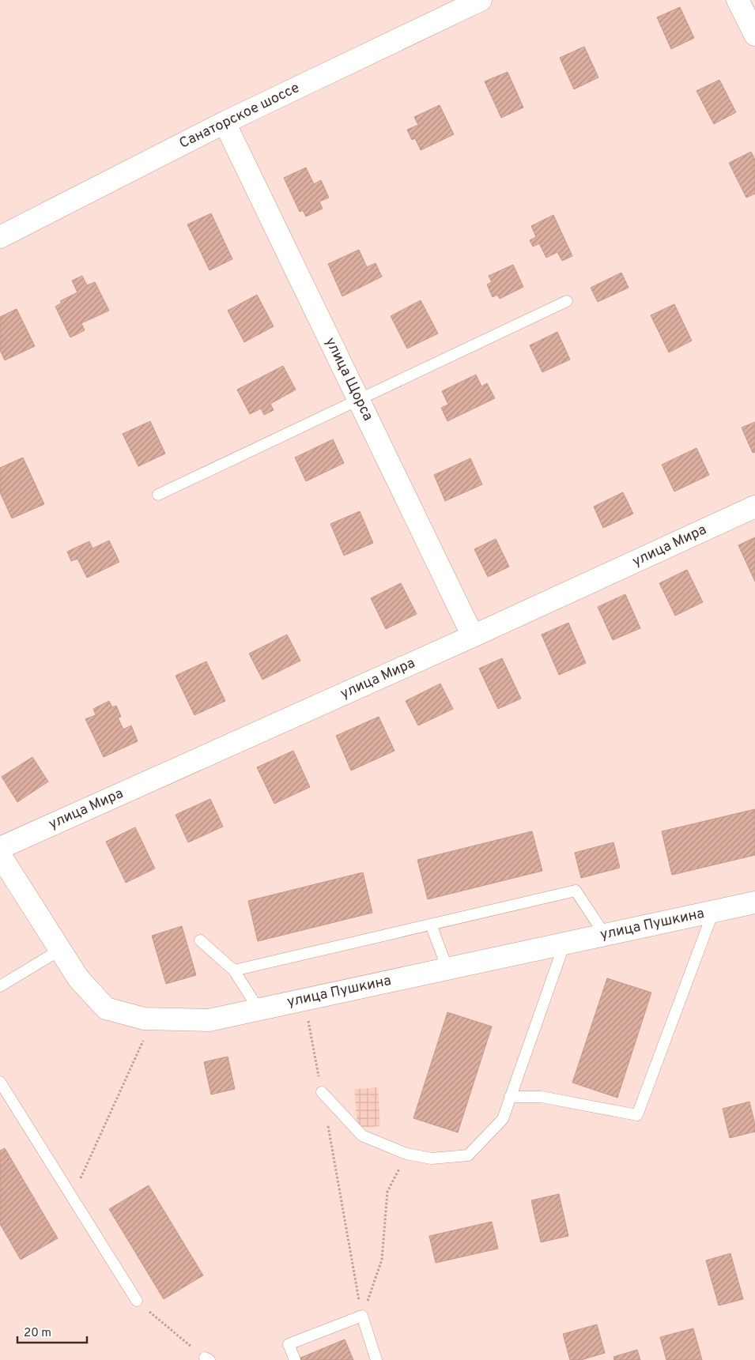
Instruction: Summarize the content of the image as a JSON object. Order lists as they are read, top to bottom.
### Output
{
  "streets": {
    "street": [
      "Санаторское шоссе",
      "улица Щорса",
      "улица Мира",
      "улица Пушкина"
    ]
  },
  "crossings": [
    ["Санаторское шоссе", "улица Щорса"],
    ["улица Щорса", "улица Мира"]
  ],
  "scale_bar": "20 m"
}
